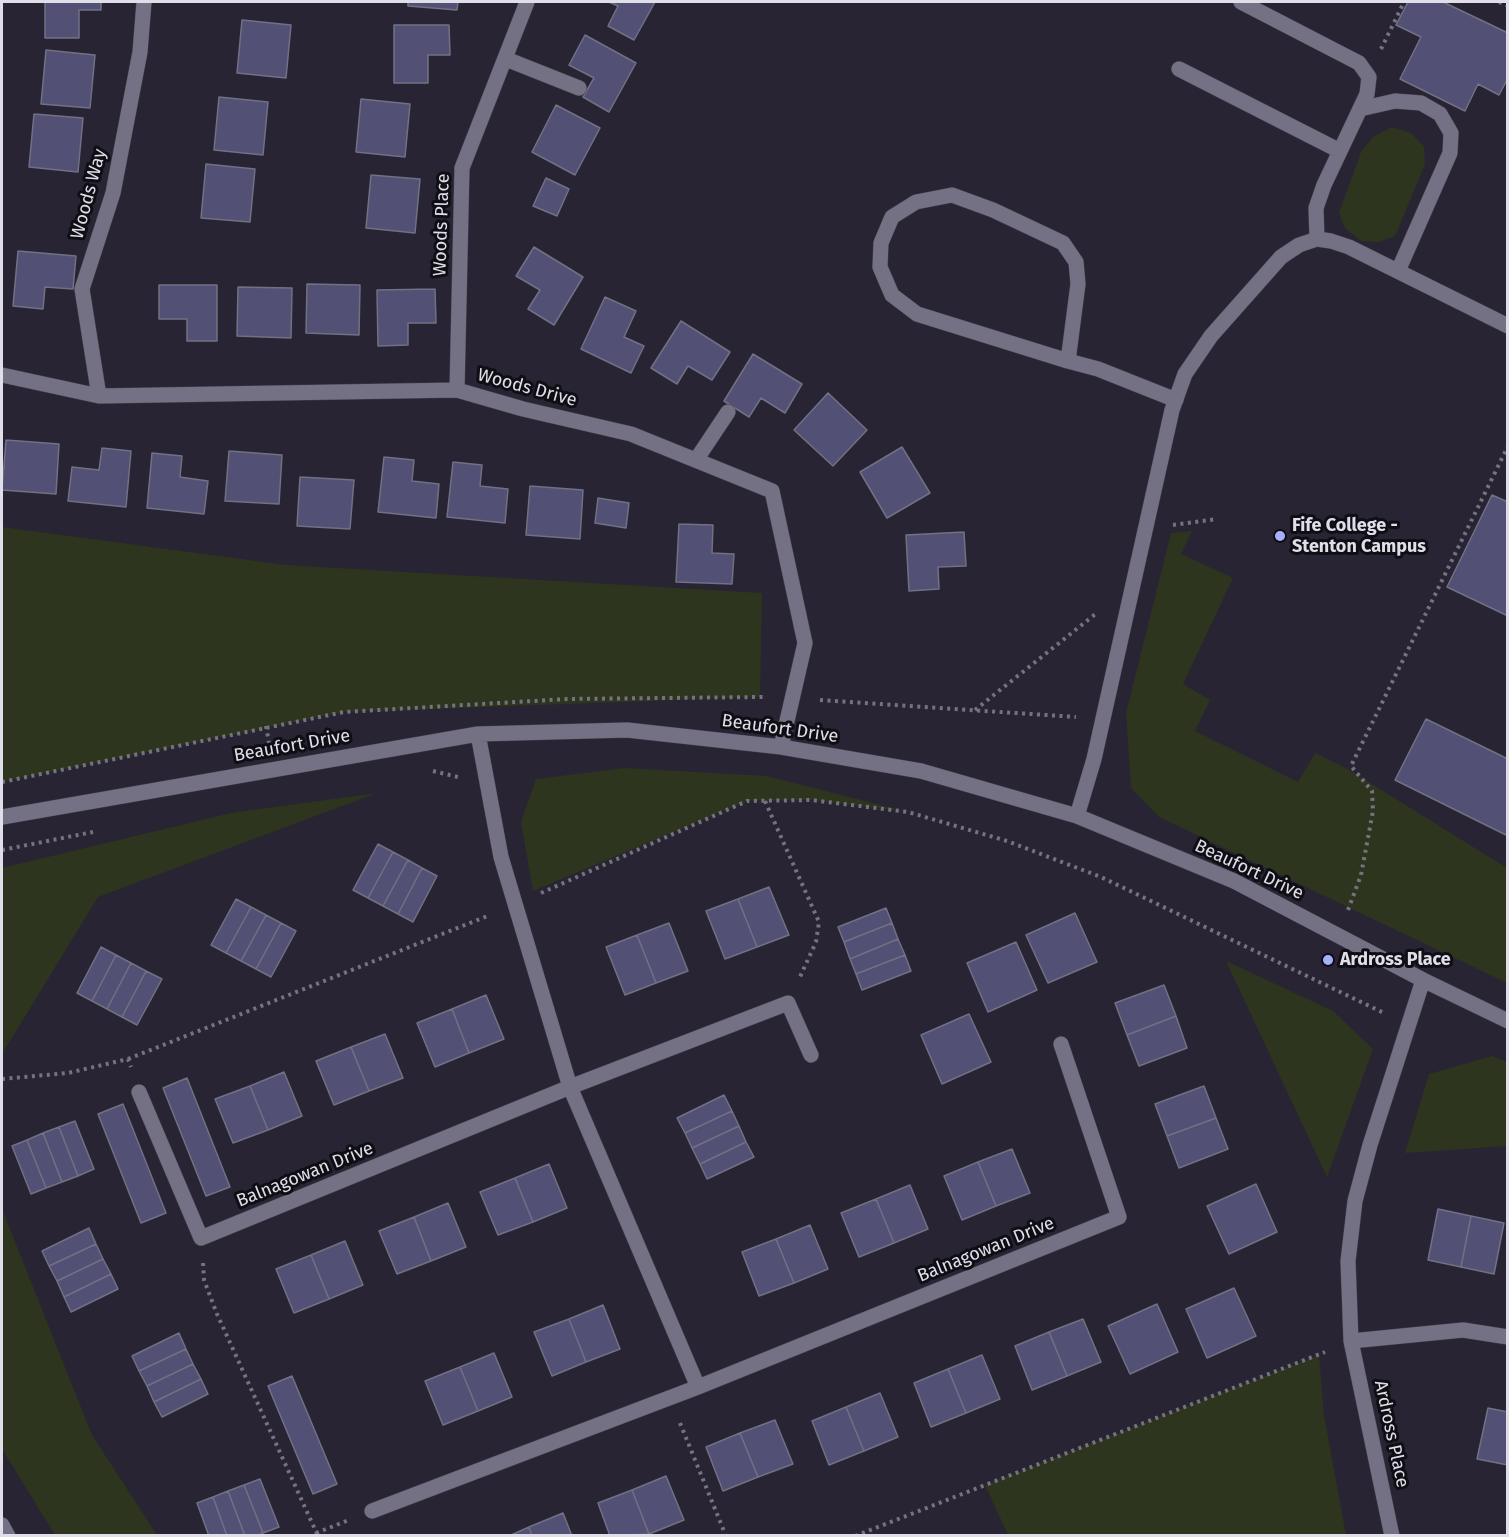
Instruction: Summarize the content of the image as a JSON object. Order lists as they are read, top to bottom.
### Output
{
  "streets": {
    "street": [
      "Woods Way",
      "Woods Place",
      "Woods Drive",
      "Beaufort Drive",
      "Balnagowan Drive",
      "Ardross Place"
    ]
  },
  "crossings": [
    ["Woods Way", "Woods Drive"],
    ["Woods Place", "Woods Drive"],
    ["Woods Drive", "Beaufort Drive"],
    ["Beaufort Drive", "Ardross Place"]
  ],
  "places": ["Fife College - Stenton Campus", "Ardross Place"]
}
